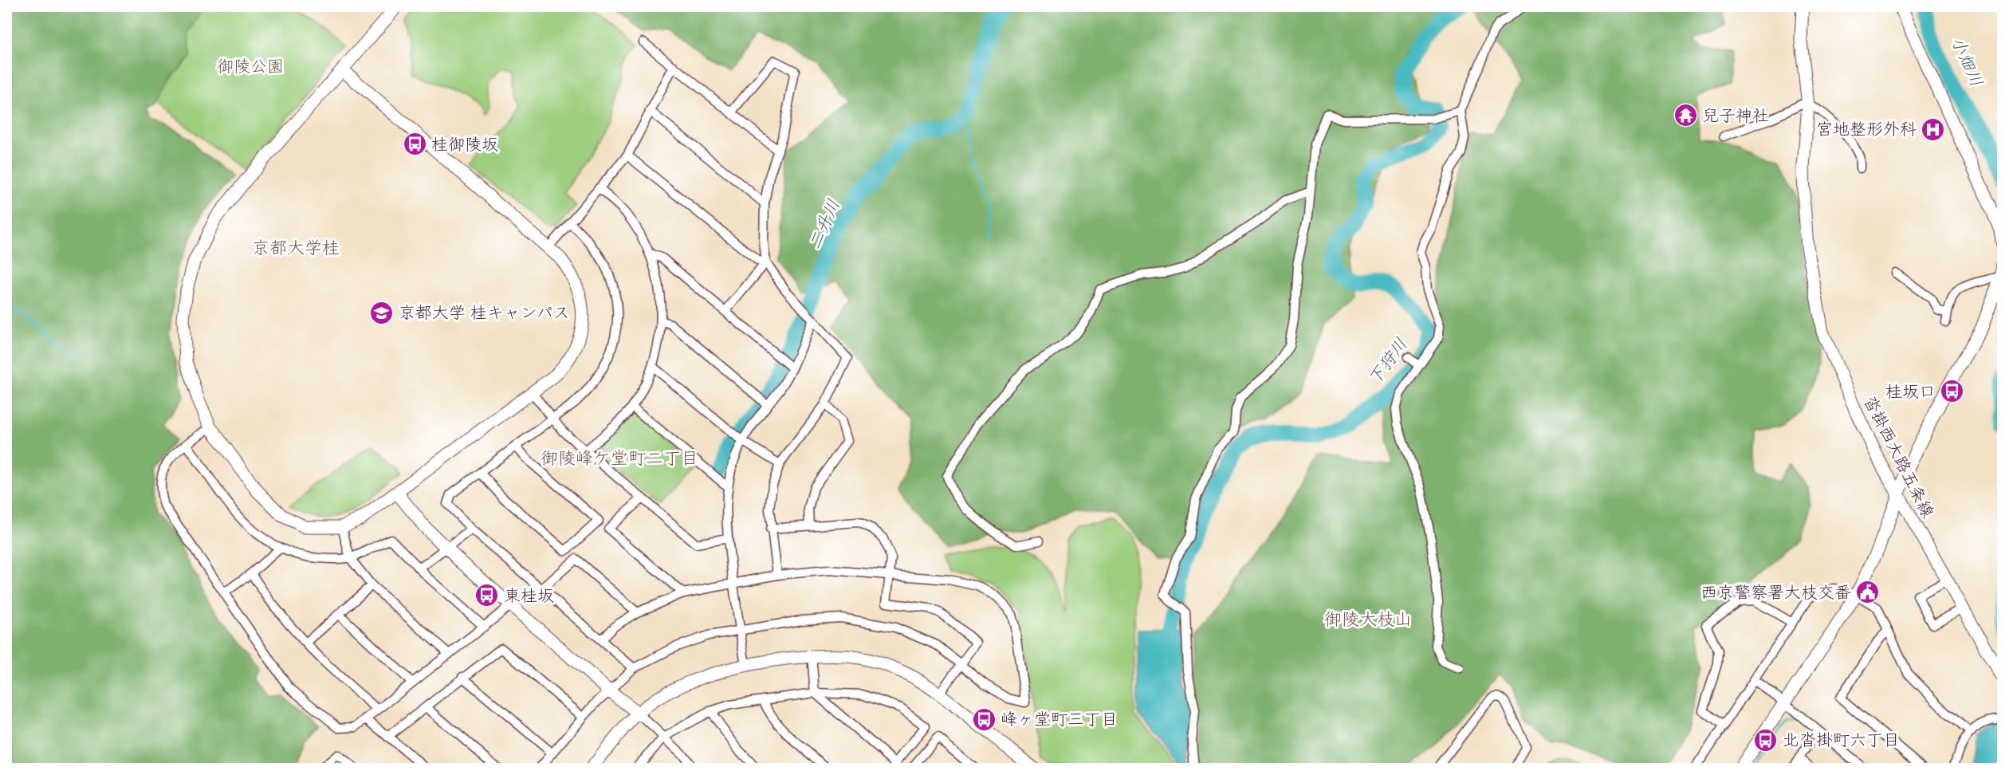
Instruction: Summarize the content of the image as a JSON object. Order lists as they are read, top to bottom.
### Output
{
  "streets": {
    "street": ["沓掛西大路五条線"]
  },
  "districts": ["京都大学桂", "御陵峰ケ堂町二丁目", "御陵大枝山"],
  "water": ["小畑川", "二升川", "下狩川"],
  "parks": ["御陵公園"],
  "places": {
    "temple": ["兒子神社"],
    "hospital": ["宮地整形外科"],
    "bus stop": [
      "桂御陵坂",
      "桂坂口",
      "東桂坂",
      "峰ヶ堂町三丁目",
      "北沓掛町六丁目"
    ],
    "school or university": ["京都大学 桂キャンパス"],
    "public building": ["西京警察署大枝交番"]
  }
}
